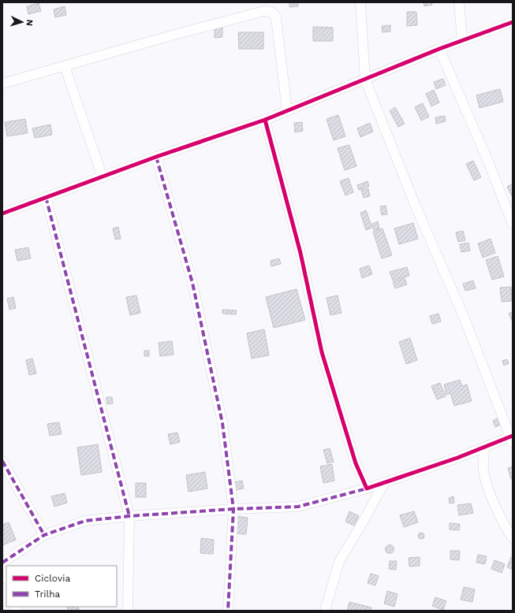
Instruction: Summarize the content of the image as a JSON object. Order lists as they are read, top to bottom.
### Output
{
  "legend": ["Ciclovia", "Trilha"],
  "north": "right"
}
